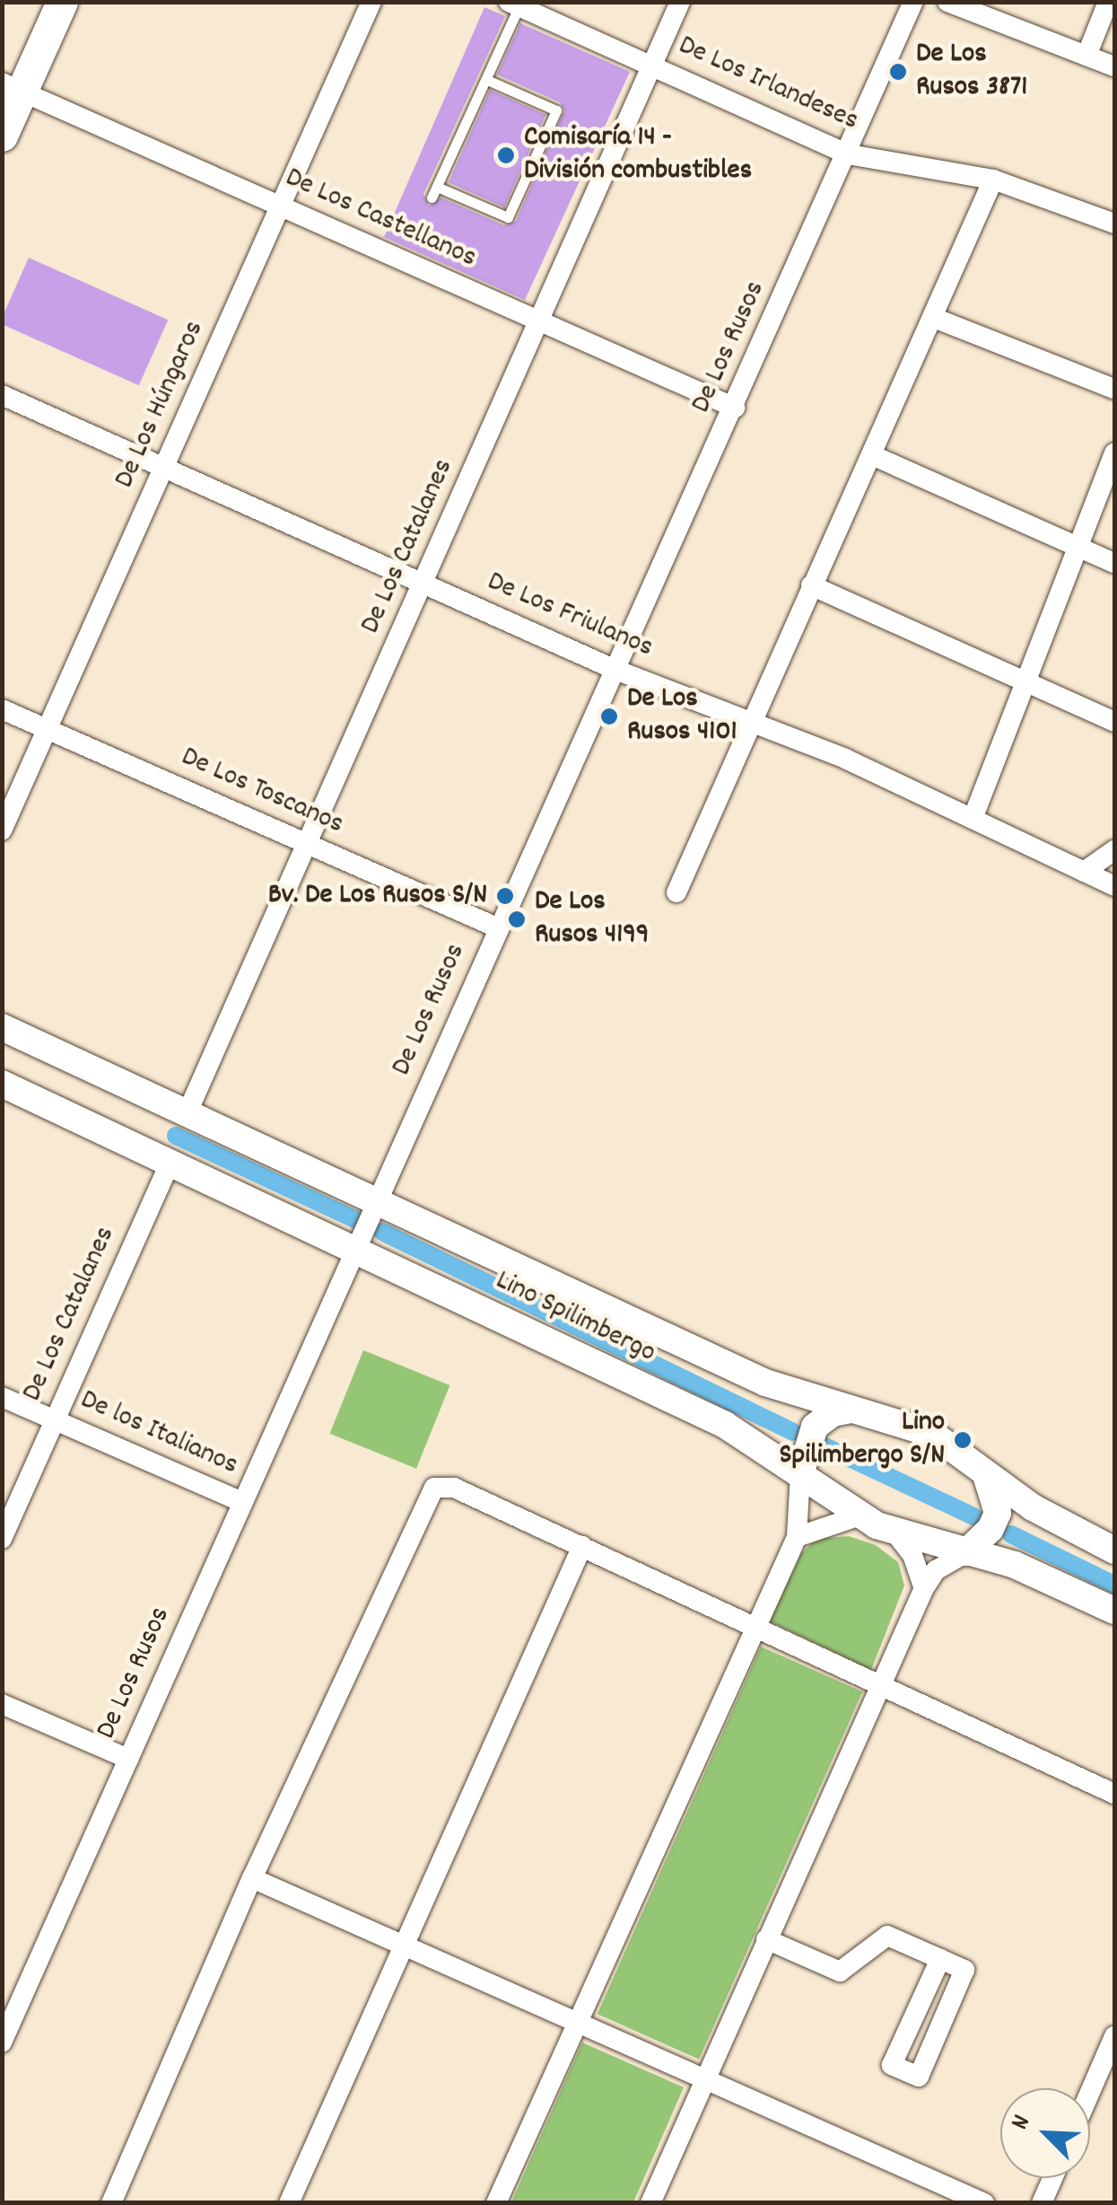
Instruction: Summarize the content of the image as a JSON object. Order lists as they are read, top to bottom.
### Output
{
  "streets": {
    "main road": ["Lino Spilimbergo"],
    "street": [
      "De Los Irlandeses",
      "De Los Castellanos",
      "De Los Rusos",
      "De Los Húngaros",
      "De Los Catalanes",
      "De Los Friulanos",
      "De Los Toscanos",
      "De los Italianos"
    ]
  },
  "crossings": [
    ["De Los Irlandeses", "De Los Rusos"],
    ["De Los Irlandeses", "De Los Catalanes"],
    ["De Los Castellanos", "De Los Rusos"],
    ["De Los Castellanos", "De Los Húngaros"],
    ["De Los Castellanos", "De Los Catalanes"],
    ["De Los Rusos", "De Los Friulanos"],
    ["De Los Rusos", "De Los Toscanos"],
    ["De Los Rusos", "Lino Spilimbergo"],
    ["De Los Rusos", "De los Italianos"],
    ["De Los Húngaros", "De Los Friulanos"],
    ["De Los Húngaros", "De Los Toscanos"],
    ["De Los Catalanes", "De Los Friulanos"],
    ["De Los Catalanes", "De Los Toscanos"],
    ["De Los Catalanes", "Lino Spilimbergo"],
    ["De Los Catalanes", "De los Italianos"]
  ],
  "places": [
    "De Los Rusos 3871",
    "Comisaría 14 - División combustibles",
    "De Los Rusos 4101",
    "Bv. De Los Rusos S/N",
    "De Los Rusos 4199",
    "Lino Spilimbergo S/N"
  ],
  "north": "top left"
}
